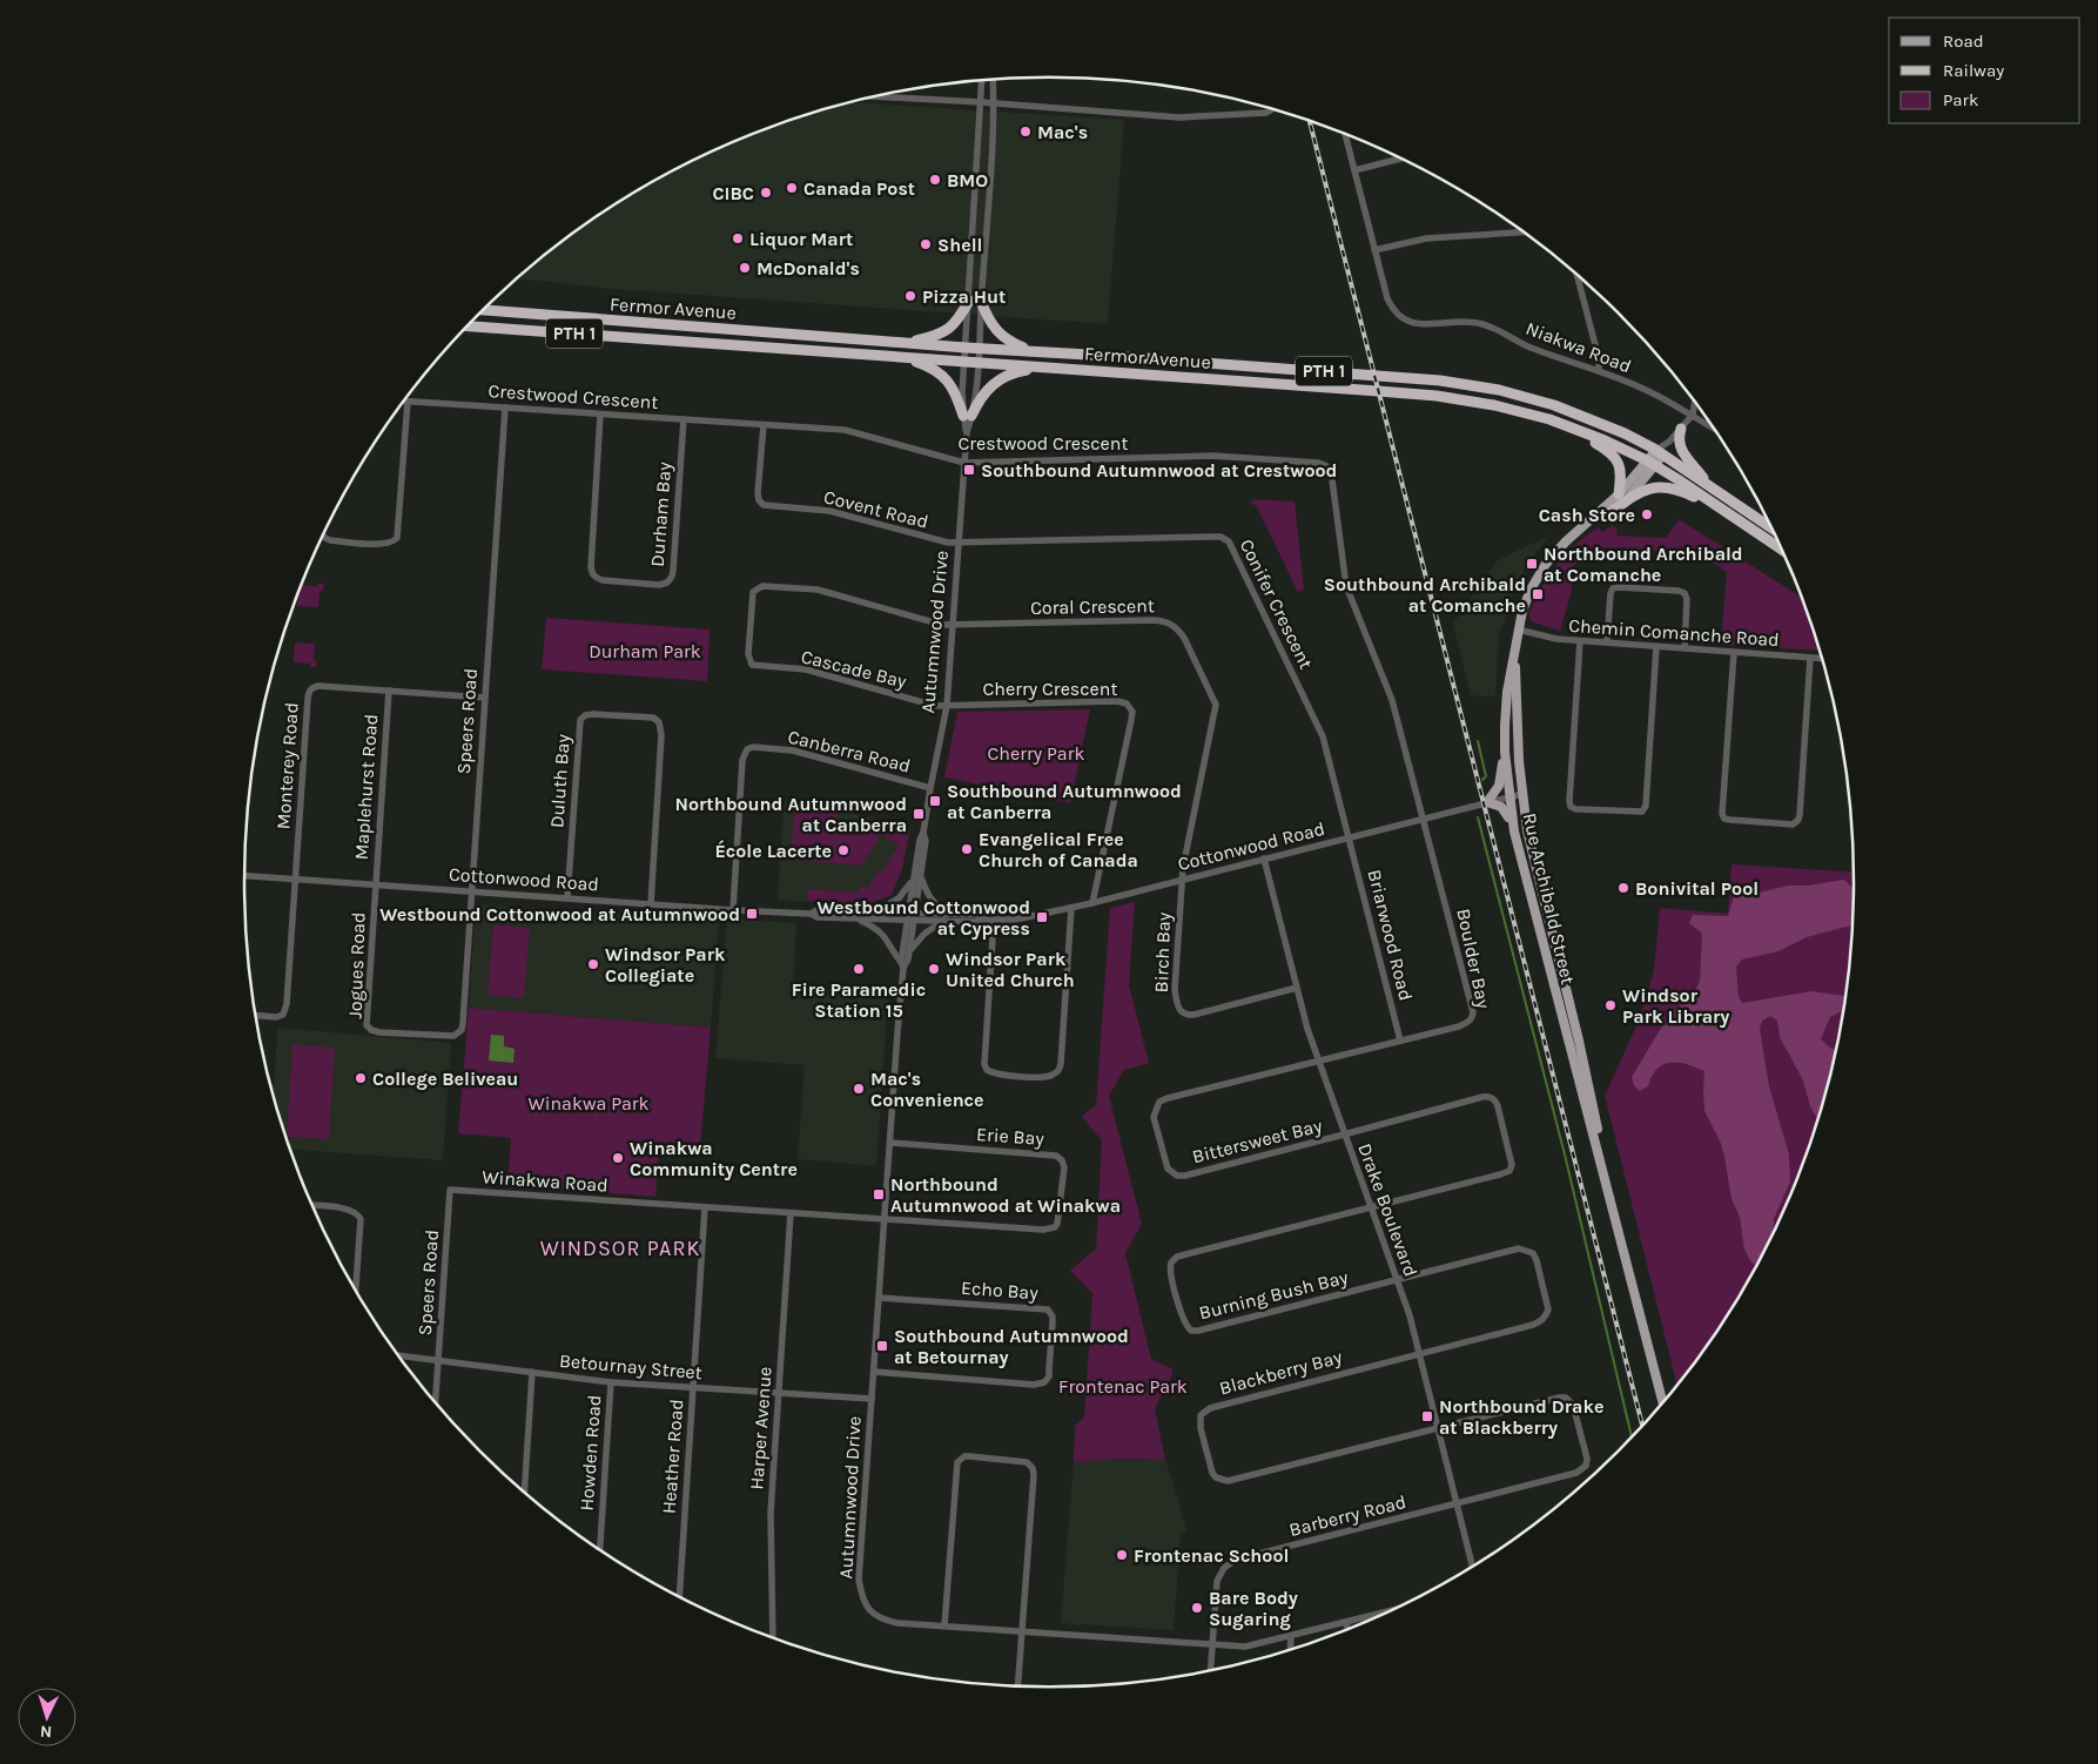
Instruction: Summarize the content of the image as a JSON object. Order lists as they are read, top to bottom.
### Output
{
  "streets": {
    "highway": ["Fermor Avenue", "PTH 1"],
    "main road": ["Rue Archibald Street"],
    "street": [
      "Niakwa Road",
      "Crestwood Crescent",
      "Covent Road",
      "Durham Bay",
      "Conifer Crescent",
      "Coral Crescent",
      "Autumnwood Drive",
      "Chemin Comanche Road",
      "Cascade Bay",
      "Cherry Crescent",
      "Speers Road",
      "Canberra Road",
      "Monterey Road",
      "Duluth Bay",
      "Maplehurst Road",
      "Cottonwood Road",
      "Briarwood Road",
      "Birch Bay",
      "Boulder Bay",
      "Jogues Road",
      "Erie Bay",
      "Bittersweet Bay",
      "Winakwa Road",
      "Drake Boulevard",
      "Echo Bay",
      "Burning Bush Bay",
      "Betournay Street",
      "Blackberry Bay",
      "Harper Avenue",
      "Howden Road",
      "Heather Road",
      "Barberry Road"
    ]
  },
  "crossings": [
    ["Fermor Avenue", "Autumnwood Drive"],
    ["Fermor Avenue", "Rue Archibald Street"],
    ["Niakwa Road", "Rue Archibald Street"],
    ["Crestwood Crescent", "Covent Road"],
    ["Crestwood Crescent", "Durham Bay"],
    ["Crestwood Crescent", "Autumnwood Drive"],
    ["Crestwood Crescent", "Speers Road"],
    ["Crestwood Crescent", "Cottonwood Road"],
    ["Crestwood Crescent", "Boulder Bay"],
    ["Covent Road", "Conifer Crescent"],
    ["Covent Road", "Autumnwood Drive"],
    ["Conifer Crescent", "Autumnwood Drive"],
    ["Conifer Crescent", "Cottonwood Road"],
    ["Conifer Crescent", "Briarwood Road"],
    ["Coral Crescent", "Autumnwood Drive"],
    ["Coral Crescent", "Cascade Bay"],
    ["Coral Crescent", "Cottonwood Road"],
    ["Coral Crescent", "Birch Bay"],
    ["Autumnwood Drive", "Cascade Bay"],
    ["Autumnwood Drive", "Cherry Crescent"],
    ["Autumnwood Drive", "Canberra Road"],
    ["Autumnwood Drive", "Cottonwood Road"],
    ["Autumnwood Drive", "Erie Bay"],
    ["Autumnwood Drive", "Winakwa Road"],
    ["Autumnwood Drive", "Echo Bay"],
    ["Autumnwood Drive", "Betournay Street"],
    ["Autumnwood Drive", "Barberry Road"],
    ["Chemin Comanche Road", "Rue Archibald Street"],
    ["Cascade Bay", "Cherry Crescent"],
    ["Cherry Crescent", "Cottonwood Road"],
    ["Speers Road", "Monterey Road"],
    ["Speers Road", "Cottonwood Road"],
    ["Speers Road", "Jogues Road"],
    ["Speers Road", "Winakwa Road"],
    ["Speers Road", "Betournay Street"],
    ["Canberra Road", "Cottonwood Road"],
    ["Monterey Road", "Maplehurst Road"],
    ["Monterey Road", "Cottonwood Road"],
    ["Duluth Bay", "Cottonwood Road"],
    ["Maplehurst Road", "Cottonwood Road"],
    ["Maplehurst Road", "Jogues Road"],
    ["Cottonwood Road", "Rue Archibald Street"],
    ["Cottonwood Road", "Briarwood Road"],
    ["Cottonwood Road", "Birch Bay"],
    ["Cottonwood Road", "Boulder Bay"],
    ["Cottonwood Road", "Jogues Road"],
    ["Cottonwood Road", "Drake Boulevard"],
    ["Briarwood Road", "Boulder Bay"],
    ["Birch Bay", "Drake Boulevard"],
    ["Boulder Bay", "Bittersweet Bay"],
    ["Boulder Bay", "Drake Boulevard"],
    ["Erie Bay", "Winakwa Road"],
    ["Bittersweet Bay", "Drake Boulevard"],
    ["Winakwa Road", "Harper Avenue"],
    ["Winakwa Road", "Heather Road"],
    ["Drake Boulevard", "Burning Bush Bay"],
    ["Drake Boulevard", "Blackberry Bay"],
    ["Drake Boulevard", "Barberry Road"],
    ["Betournay Street", "Harper Avenue"],
    ["Betournay Street", "Howden Road"],
    ["Betournay Street", "Heather Road"],
    ["Blackberry Bay", "Barberry Road"]
  ],
  "districts": ["WINDSOR PARK"],
  "parks": [
    "Durham Park",
    "Cherry Park",
    "Winakwa Park",
    "Frontenac Park"
  ],
  "places": {
    "other": [
      "Mac's",
      "BMO",
      "Canada Post",
      "CIBC",
      "Liquor Mart",
      "Shell",
      "McDonald's",
      "Pizza Hut",
      "Cash Store",
      "Evangelical Free Church of Canada",
      "École Lacerte",
      "Bonivital Pool",
      "Windsor Park Collegiate",
      "Fire Paramedic Station 15",
      "Windsor Park United Church",
      "Windsor Park Library",
      "College Beliveau",
      "Mac's Convenience",
      "Winakwa Community Centre",
      "Frontenac School",
      "Bare Body Sugaring"
    ],
    "transit": [
      "Southbound Autumnwood at Crestwood",
      "Northbound Archibald at Comanche",
      "Southbound Archibald at Comanche",
      "Southbound Autumnwood at Canberra",
      "Northbound Autumnwood at Canberra",
      "Westbound Cottonwood at Autumnwood",
      "Westbound Cottonwood at Cypress",
      "Northbound Autumnwood at Winakwa",
      "Southbound Autumnwood at Betournay",
      "Northbound Drake at Blackberry"
    ]
  },
  "legend": ["Road", "Railway", "Park"],
  "north": "bottom"
}
